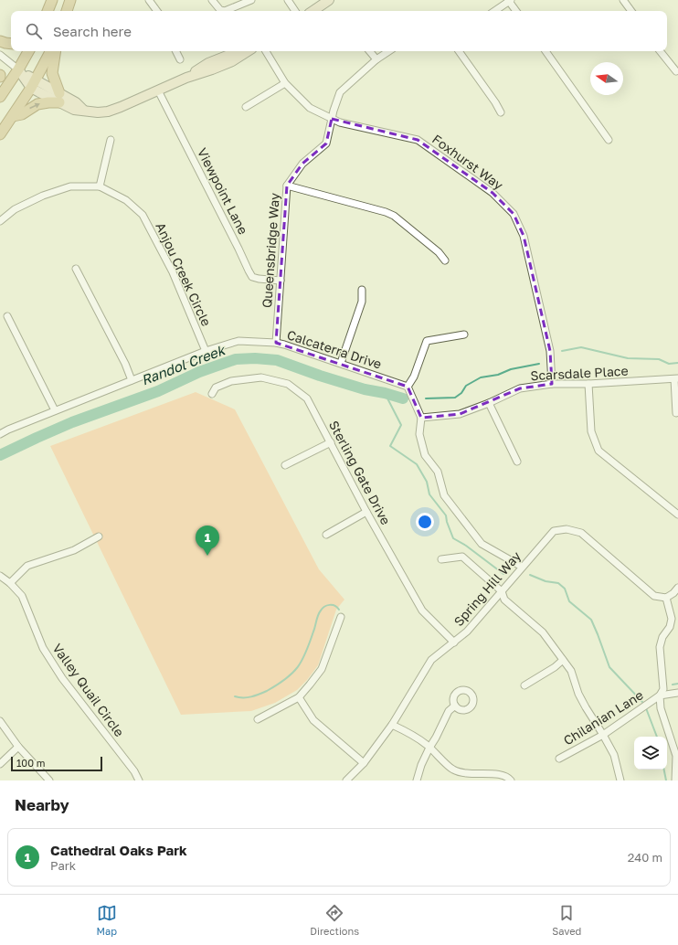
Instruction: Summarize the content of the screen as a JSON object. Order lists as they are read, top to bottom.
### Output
{
  "streets": {
    "street": [
      "Foxhurst Way",
      "Viewpoint Lane",
      "Queensbridge Way",
      "Anjou Creek Circle",
      "Calcaterra Drive",
      "Scarsdale Place",
      "Sterling Gate Drive",
      "Spring Hill Way",
      "Valley Quail Circle",
      "Chilanian Lane"
    ]
  },
  "crossings": [
    ["Foxhurst Way", "Queensbridge Way"],
    ["Foxhurst Way", "Scarsdale Place"],
    ["Viewpoint Lane", "Queensbridge Way"],
    ["Queensbridge Way", "Calcaterra Drive"],
    ["Anjou Creek Circle", "Calcaterra Drive"],
    ["Sterling Gate Drive", "Spring Hill Way"]
  ],
  "water": ["Randol Creek"],
  "scale_bar": "100 m",
  "north": "left",
  "page": {
    "search": "Search here",
    "pins": "1",
    "scale": "100 m",
    "heading": "Nearby",
    "list": [
      {
        "mark": "1",
        "name": "Cathedral Oaks Park",
        "note": "Park",
        "value": "240 m"
      }
    ],
    "nav": ["Map", "Directions", "Saved"]
  }
}
